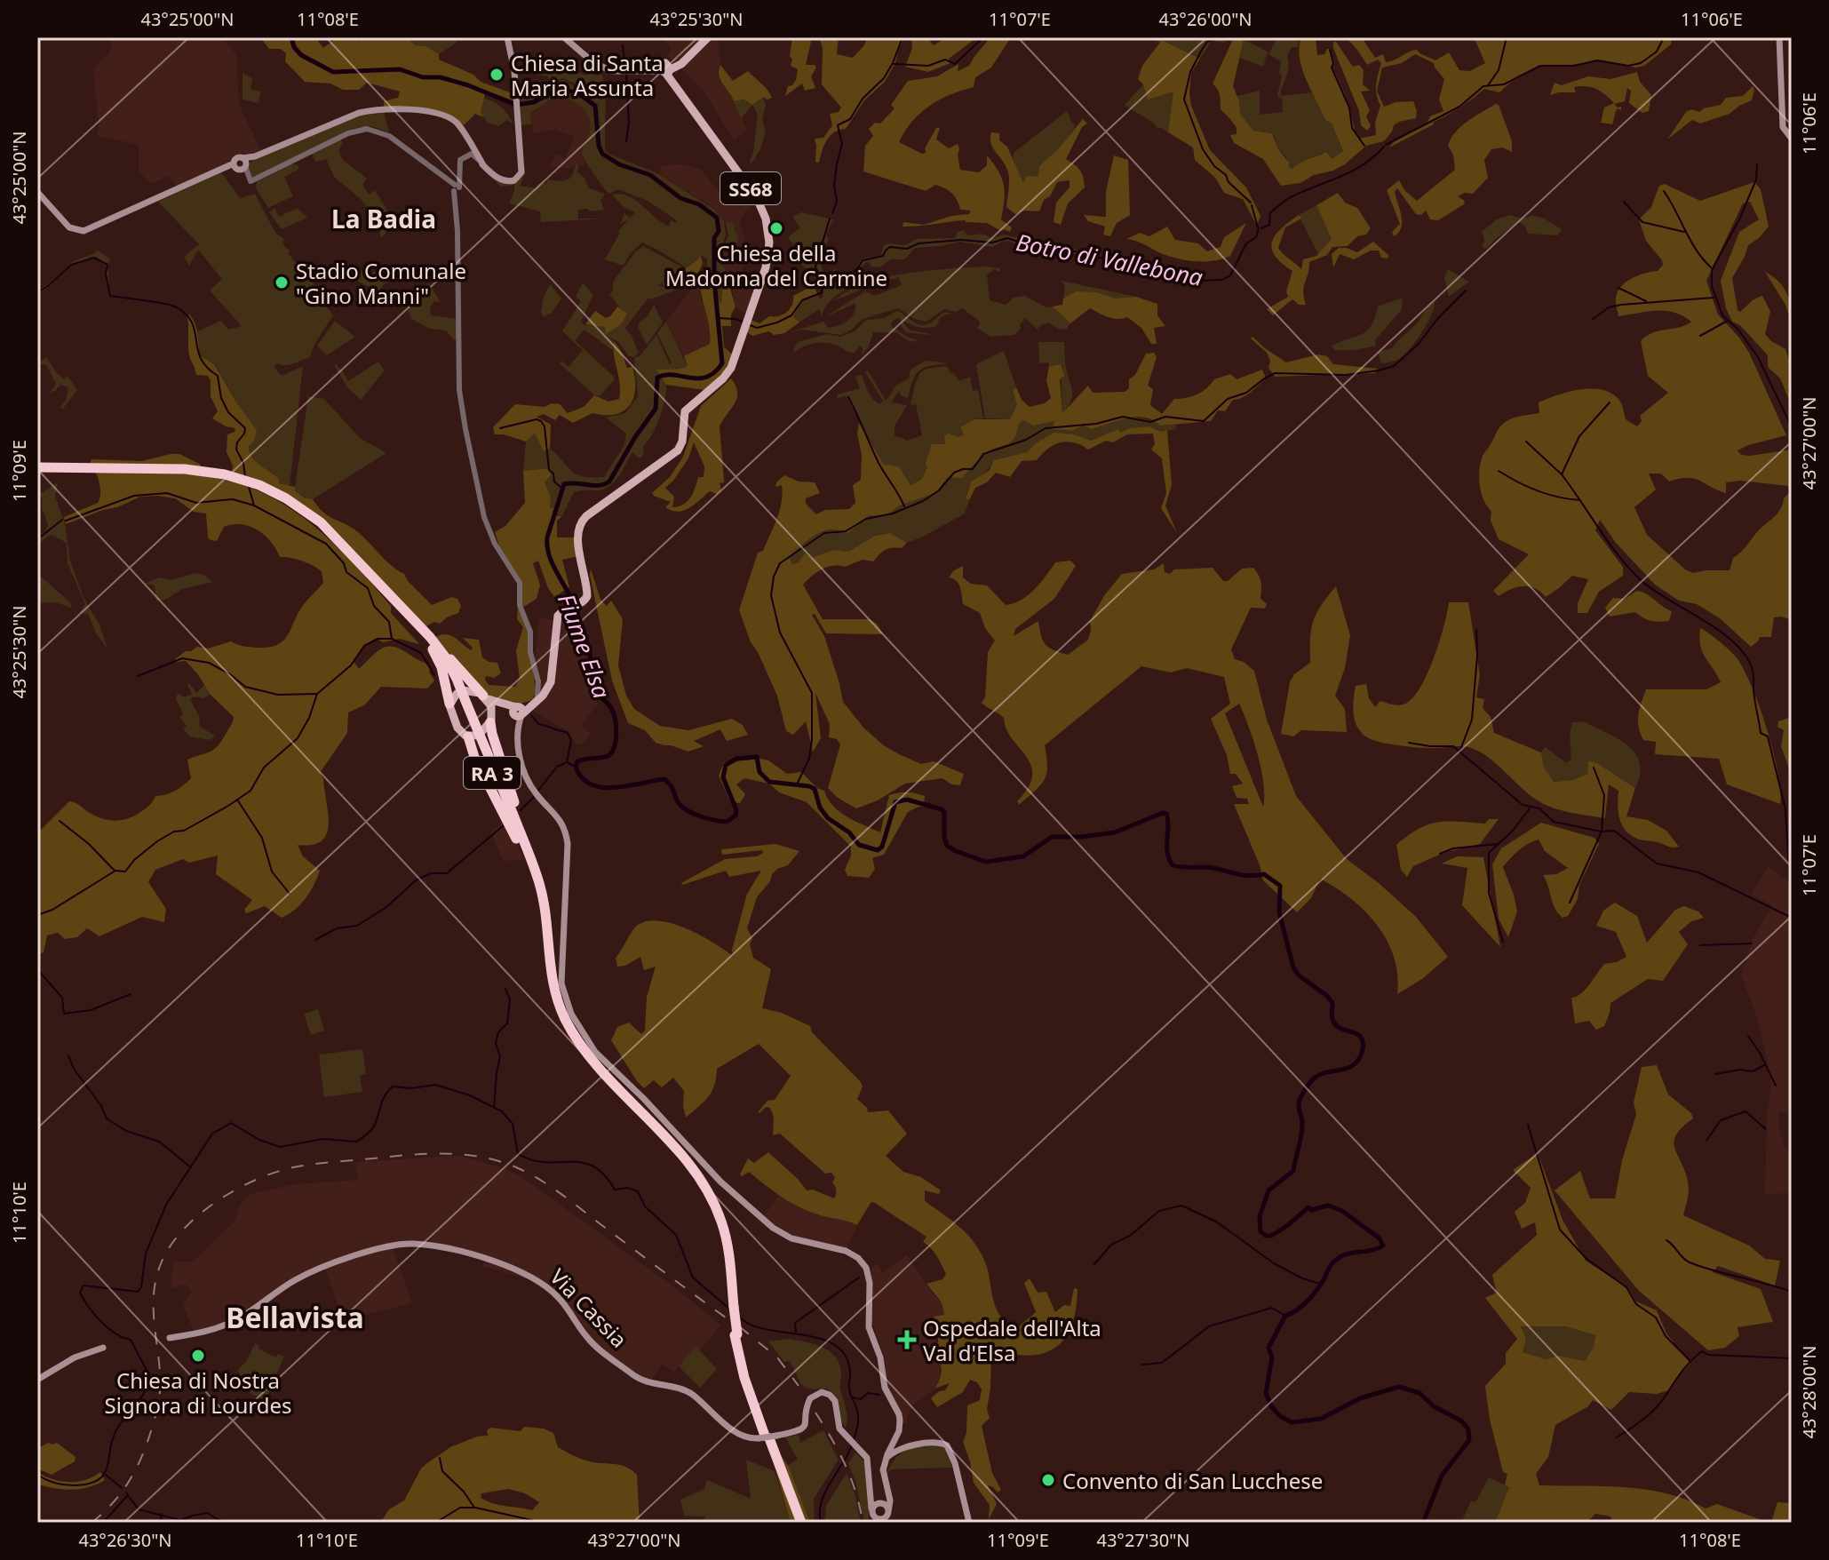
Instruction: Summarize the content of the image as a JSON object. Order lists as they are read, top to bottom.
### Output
{
  "streets": {
    "highway": ["RA 3"],
    "main road": ["SS68", "Via Cassia"]
  },
  "crossings": [
    ["RA 3", "Via Cassia"]
  ],
  "districts": ["La Badia", "Bellavista"],
  "water": ["Botro di Vallebona", "Fiume Elsa"],
  "places": {
    "other": [
      "Chiesa di Santa Maria Assunta",
      "Chiesa della Madonna del Carmine",
      "Stadio Comunale \"Gino Manni\"",
      "Chiesa di Nostra Signora di Lourdes",
      "Convento di San Lucchese"
    ],
    "health": ["Ospedale dell'Alta Val d'Elsa"]
  },
  "coordinates": [
    "43°25'00\"N",
    "11°08'E",
    "43°25'30\"N",
    "11°07'E",
    "43°26'00\"N",
    "11°06'E",
    "43°27'00\"N",
    "11°09'E",
    "11°10'E",
    "43°28'00\"N",
    "43°26'30\"N",
    "43°27'30\"N"
  ]
}
